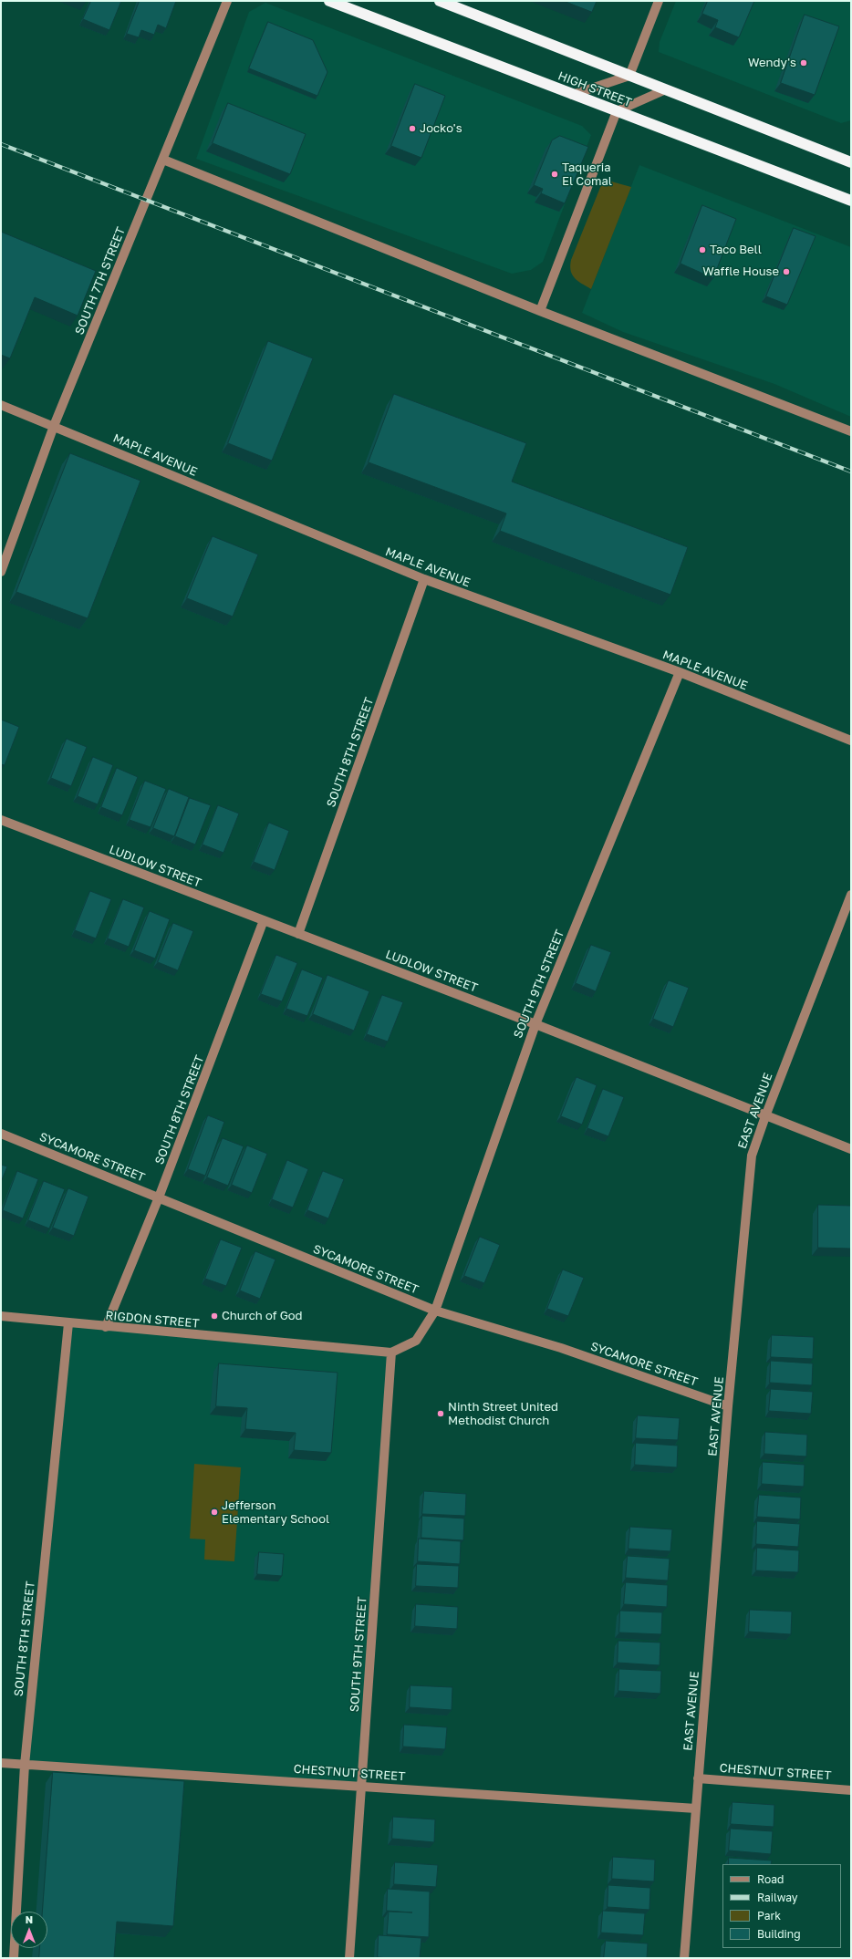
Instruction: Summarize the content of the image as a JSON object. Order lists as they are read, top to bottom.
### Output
{
  "streets": {
    "highway": ["HIGH STREET"],
    "street": [
      "SOUTH 7TH STREET",
      "MAPLE AVENUE",
      "SOUTH 8TH STREET",
      "LUDLOW STREET",
      "SOUTH 9TH STREET",
      "EAST AVENUE",
      "SYCAMORE STREET",
      "RIGDON STREET",
      "CHESTNUT STREET"
    ]
  },
  "crossings": [
    ["SOUTH 7TH STREET", "MAPLE AVENUE"],
    ["MAPLE AVENUE", "SOUTH 8TH STREET"],
    ["MAPLE AVENUE", "SOUTH 9TH STREET"],
    ["SOUTH 8TH STREET", "LUDLOW STREET"],
    ["SOUTH 8TH STREET", "SYCAMORE STREET"],
    ["SOUTH 8TH STREET", "RIGDON STREET"],
    ["SOUTH 8TH STREET", "CHESTNUT STREET"],
    ["LUDLOW STREET", "SOUTH 9TH STREET"],
    ["LUDLOW STREET", "EAST AVENUE"],
    ["SOUTH 9TH STREET", "SYCAMORE STREET"],
    ["SOUTH 9TH STREET", "RIGDON STREET"],
    ["SOUTH 9TH STREET", "CHESTNUT STREET"],
    ["EAST AVENUE", "SYCAMORE STREET"],
    ["EAST AVENUE", "CHESTNUT STREET"]
  ],
  "places": [
    "Wendy's",
    "Jocko's",
    "Taqueria El Comal",
    "Taco Bell",
    "Waffle House",
    "Church of God",
    "Ninth Street United Methodist Church",
    "Jefferson Elementary School"
  ],
  "legend": [
    "Road",
    "Railway",
    "Park",
    "Building"
  ],
  "north": "top"
}
